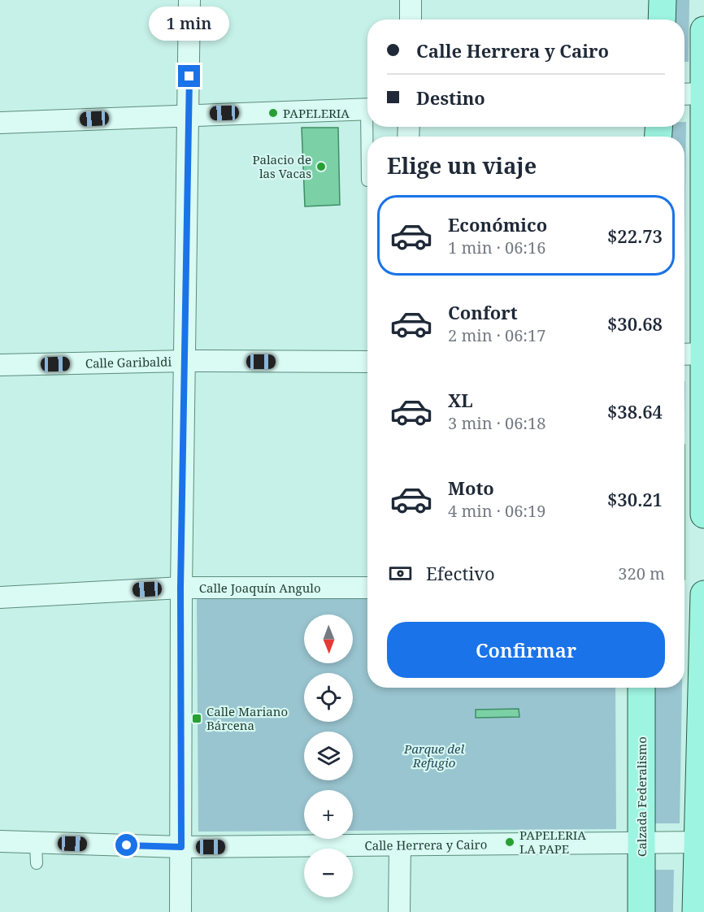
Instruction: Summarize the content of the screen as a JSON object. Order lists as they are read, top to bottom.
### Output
{
  "streets": {
    "main road": ["Calzada Federalismo"],
    "street": ["Calle Garibaldi", "Calle Joaquín Angulo", "Calle Herrera y Cairo"]
  },
  "crossings": [
    ["Calzada Federalismo", "Calle Herrera y Cairo"]
  ],
  "parks": ["Parque del Refugio"],
  "places": {
    "other": ["PAPELERIA", "Palacio de las Vacas", "PAPELERIA LA PAPE"],
    "transit": ["Calle Mariano Bárcena"]
  },
  "north": "bottom",
  "page": {
    "bubble": "1 min",
    "banner": ["Calle Herrera y Cairo", "Destino"],
    "heading": "Elige un viaje",
    "list": [
      {
        "name": "Económico",
        "note": "1 min · 06:16",
        "value": "$22.73"
      },
      {
        "name": "Confort",
        "note": "2 min · 06:17",
        "value": "$30.68"
      },
      {
        "name": "XL",
        "note": "3 min · 06:18",
        "value": "$38.64"
      },
      {
        "name": "Moto",
        "note": "4 min · 06:19",
        "value": "$30.21"
      }
    ],
    "pay": ["Efectivo", "320 m"],
    "buttons": "Confirmar",
    "map_buttons": ["+", "−"]
  }
}
